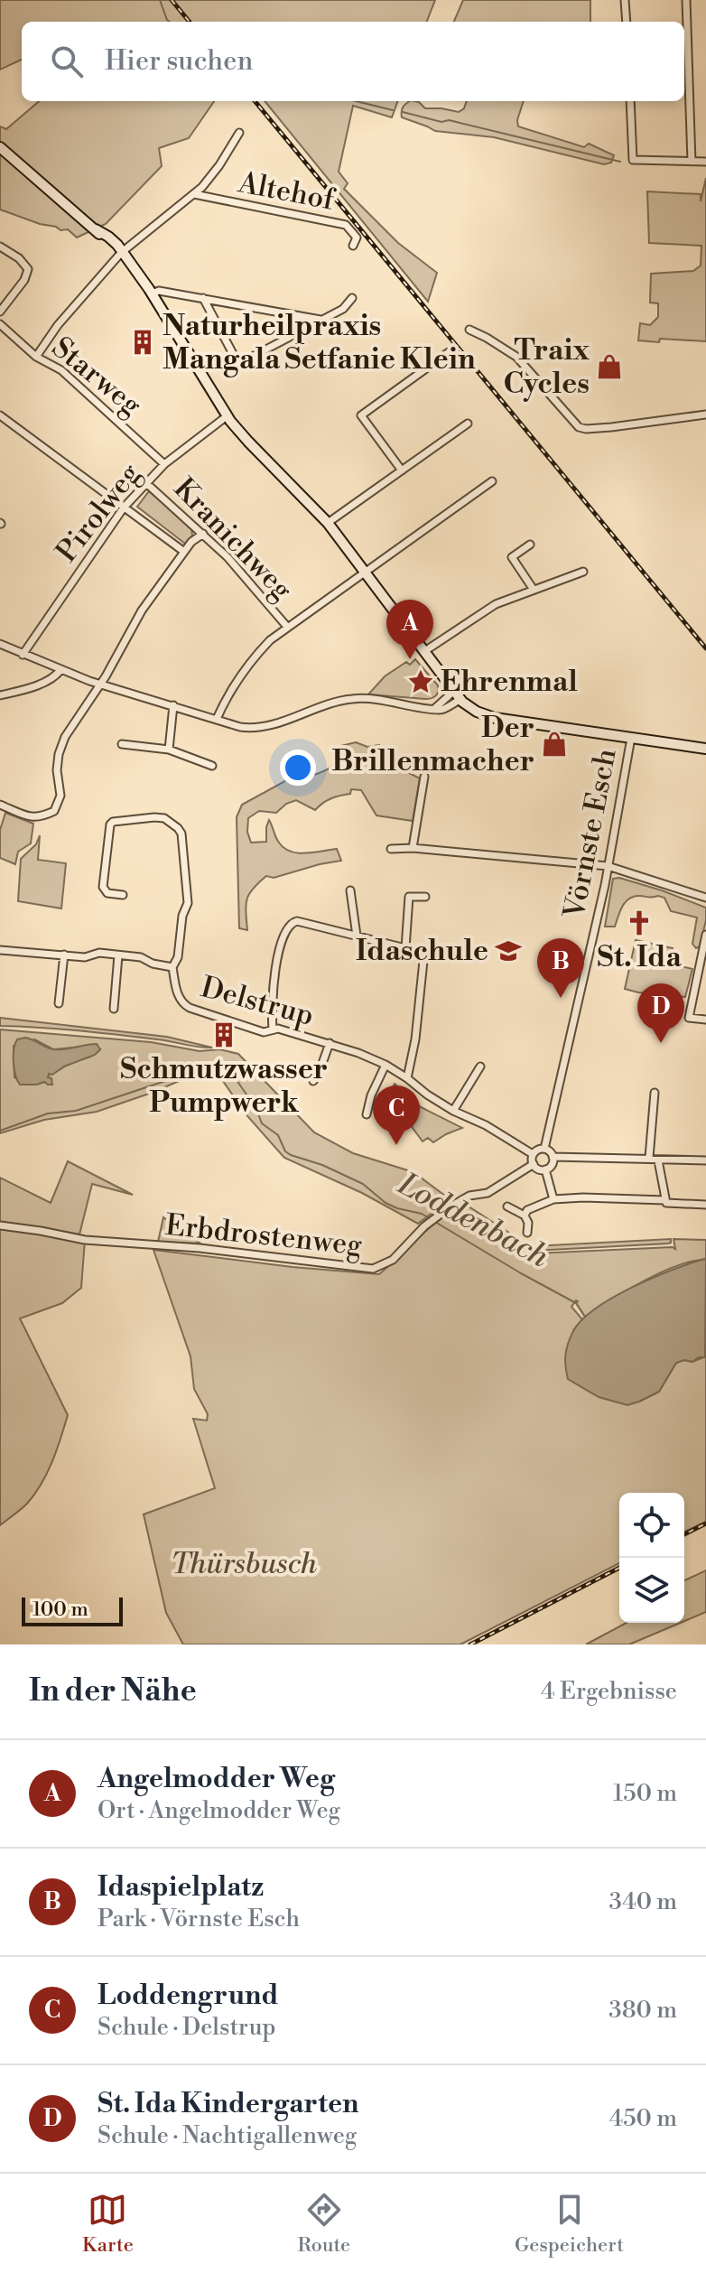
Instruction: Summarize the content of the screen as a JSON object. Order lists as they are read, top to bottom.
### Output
{
  "streets": {
    "street": [
      "Altehof",
      "Starweg",
      "Pirolweg",
      "Kranichweg",
      "Vörnste Esch",
      "Delstrup",
      "Erbdrostenweg"
    ]
  },
  "crossings": [
    ["Altehof", "Starweg"],
    ["Starweg", "Pirolweg"],
    ["Pirolweg", "Kranichweg"],
    ["Vörnste Esch", "Delstrup"],
    ["Vörnste Esch", "Erbdrostenweg"],
    ["Delstrup", "Erbdrostenweg"]
  ],
  "water": ["Loddenbach"],
  "parks": ["Thürsbusch"],
  "places": {
    "building": ["Naturheilpraxis Mangala Setfanie Klein", "Schmutzwasser Pumpwerk"],
    "shop": ["Traix Cycles", "Der Brillenmacher"],
    "place": ["Ehrenmal"],
    "church": ["St. Ida"],
    "school or university": ["Idaschule"]
  },
  "scale_bar": "100 m",
  "page": {
    "search": "Hier suchen",
    "pins": [
      "A",
      "B",
      "D",
      "C"
    ],
    "scale": "100 m",
    "heading": ["In der Nähe", "4 Ergebnisse"],
    "list": [
      {
        "mark": "A",
        "name": "Angelmodder Weg",
        "note": "Ort · Angelmodder Weg",
        "value": "150 m"
      },
      {
        "mark": "B",
        "name": "Idaspielplatz",
        "note": "Park · Vörnste Esch",
        "value": "340 m"
      },
      {
        "mark": "C",
        "name": "Loddengrund",
        "note": "Schule · Delstrup",
        "value": "380 m"
      },
      {
        "mark": "D",
        "name": "St. Ida Kindergarten",
        "note": "Schule · Nachtigallenweg",
        "value": "450 m"
      }
    ],
    "nav": ["Karte", "Route", "Gespeichert"]
  }
}
